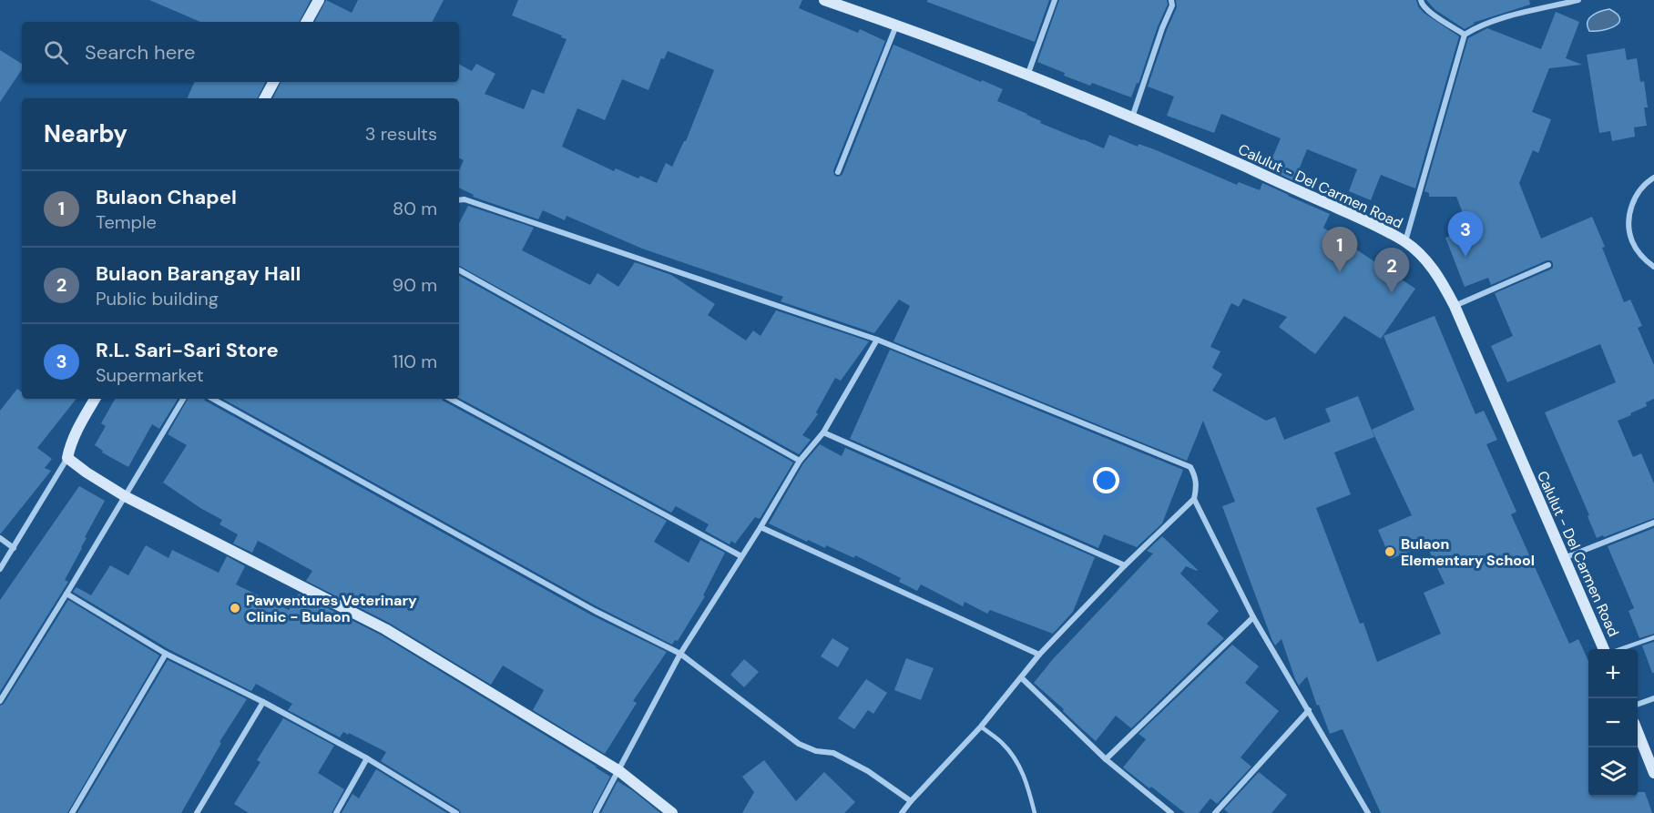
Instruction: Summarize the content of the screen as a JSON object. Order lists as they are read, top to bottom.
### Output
{
  "streets": {
    "main road": ["Calulut - Del Carmen Road"]
  },
  "places": ["Bulaon Elementary School", "Pawventures Veterinary Clinic - Bulaon"],
  "page": {
    "search": "Search here",
    "heading": ["Nearby", "3 results"],
    "list": [
      {
        "mark": "1",
        "name": "Bulaon Chapel",
        "note": "Temple",
        "value": "80 m"
      },
      {
        "mark": "2",
        "name": "Bulaon Barangay Hall",
        "note": "Public building",
        "value": "90 m"
      },
      {
        "mark": "3",
        "name": "R.L. Sari-Sari Store",
        "note": "Supermarket",
        "value": "110 m"
      }
    ],
    "pins": ["3", "1", "2"],
    "map_buttons": ["+", "−"]
  }
}
